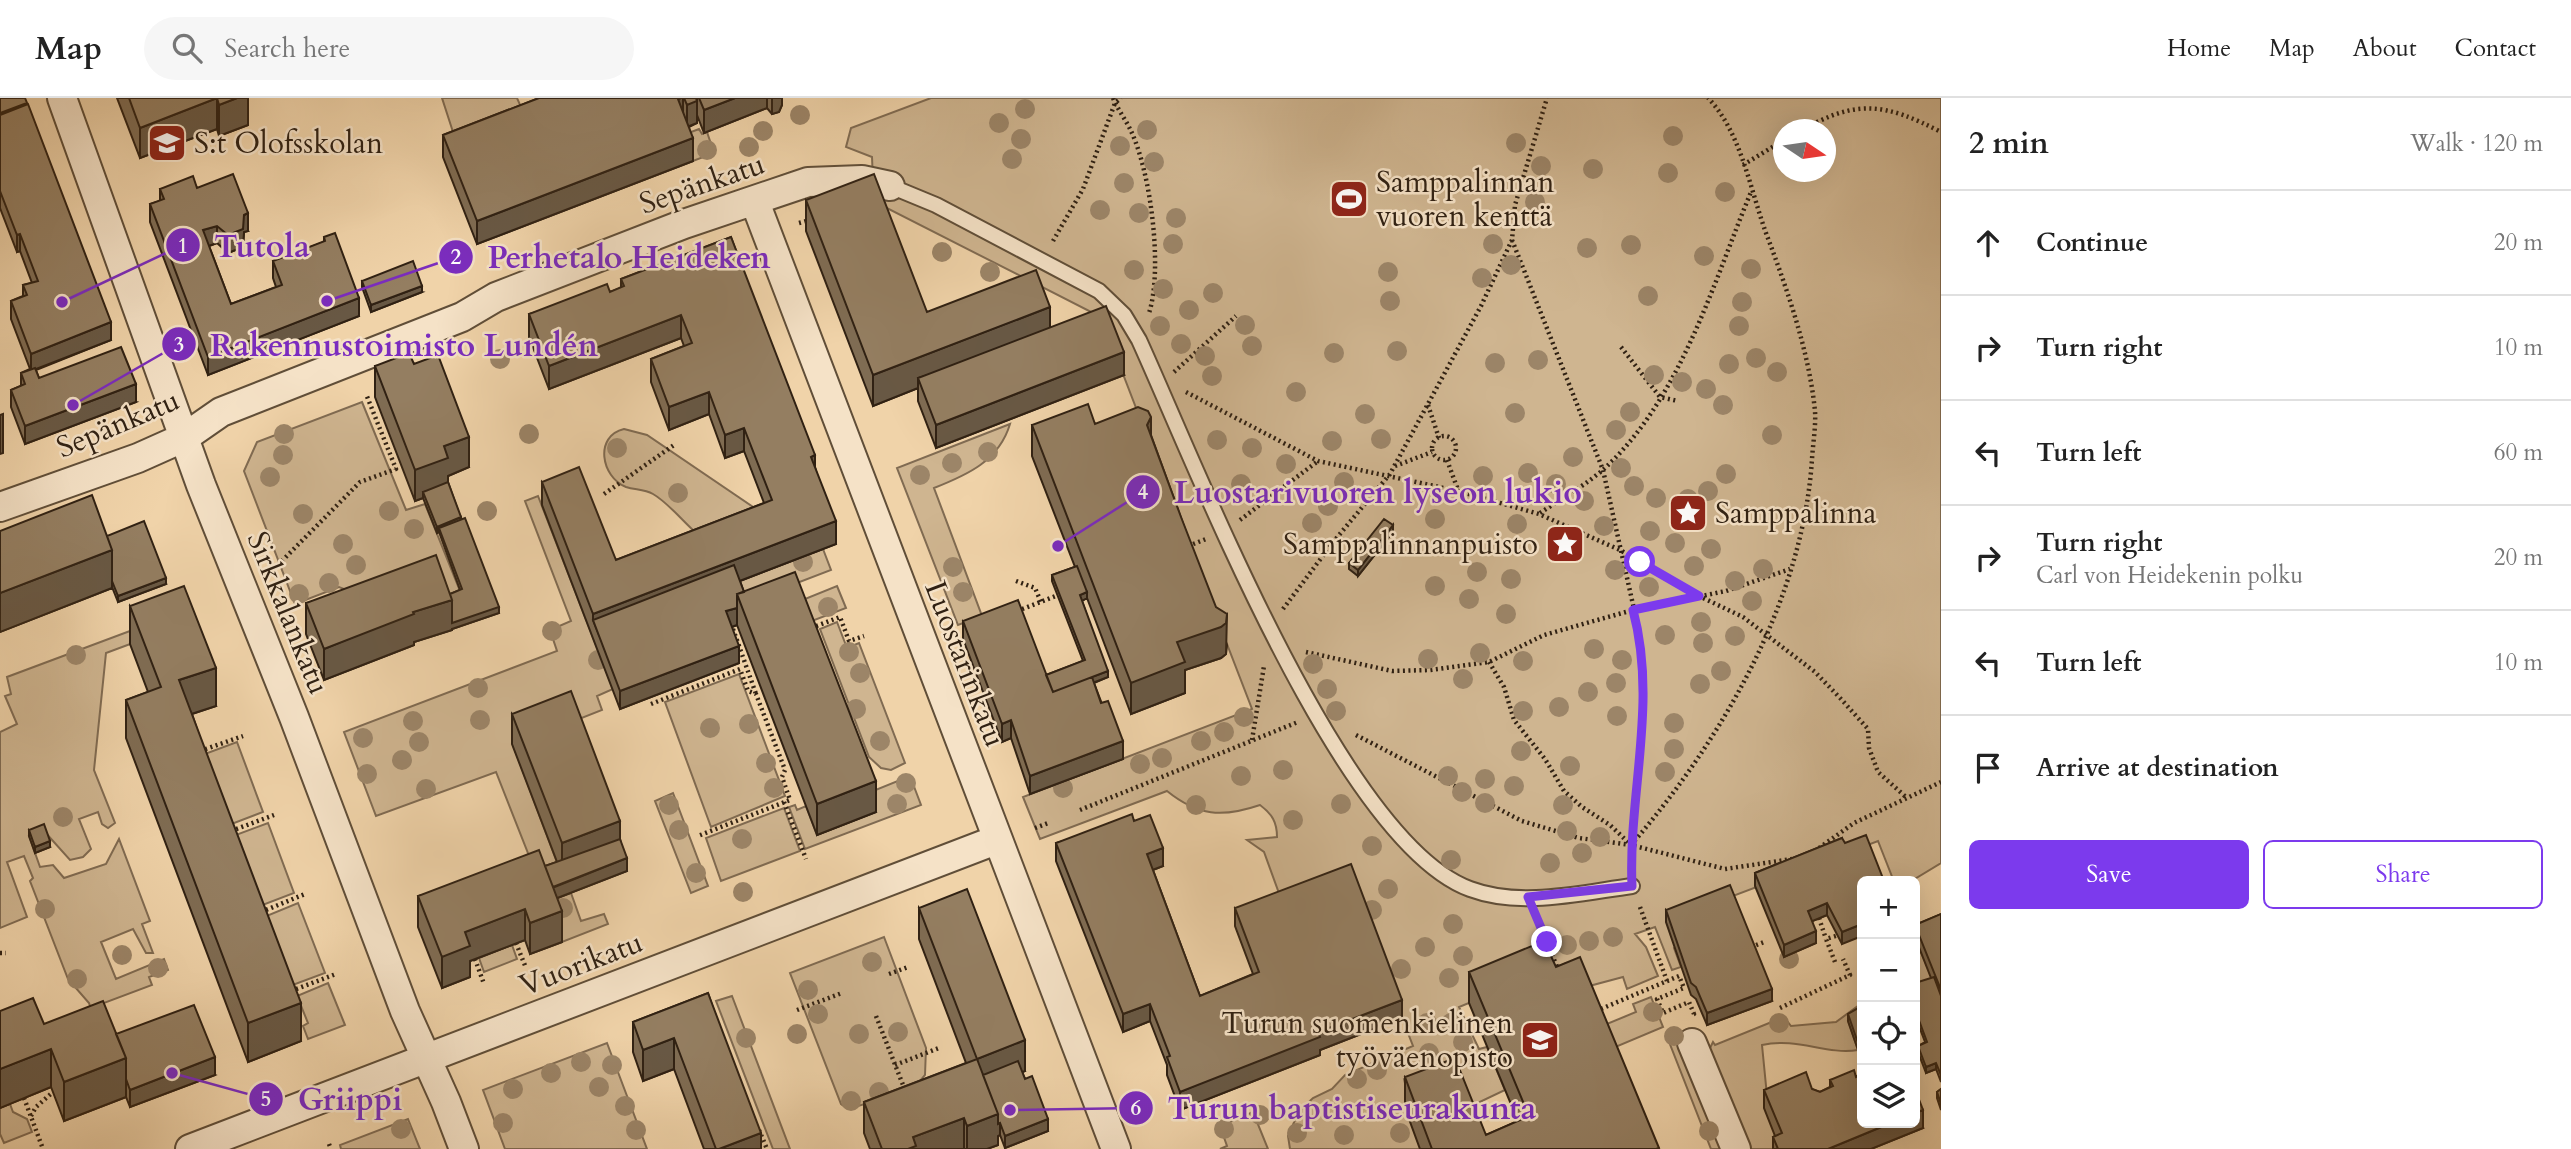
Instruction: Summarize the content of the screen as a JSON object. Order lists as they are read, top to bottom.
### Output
{
  "streets": {
    "street": [
      "Sepänkatu",
      "Sirkkalankatu",
      "Luostarinkatu",
      "Vuorikatu"
    ]
  },
  "crossings": [
    ["Sepänkatu", "Sirkkalankatu"],
    ["Sepänkatu", "Luostarinkatu"],
    ["Sirkkalankatu", "Vuorikatu"],
    ["Luostarinkatu", "Vuorikatu"]
  ],
  "places": {
    "school or university": ["S:t Olofsskolan", "Turun suomenkielinen työväenopisto"],
    "sports": ["Samppalinnan vuoren kenttä"],
    "other": [
      "Perhetalo Heideken",
      "Tutola",
      "Rakennustoimisto Lundén",
      "Luostarivuoren lyseon lukio",
      "Griippi",
      "Turun baptistiseurakunta"
    ],
    "place": ["Samppalinna", "Samppalinnanpuisto"]
  },
  "north": "right",
  "page": {
    "header": "Map",
    "search": "Search here",
    "nav": [
      "Home",
      "Map",
      "About",
      "Contact"
    ],
    "heading": ["2 min", "Walk · 120 m"],
    "list": [
      ["Continue", "20 m"],
      ["Turn right", "10 m"],
      ["Turn left", "60 m"],
      ["Turn right", "Carl von Heidekenin polku", "20 m"],
      ["Turn left", "10 m"],
      "Arrive at destination"
    ],
    "buttons": ["Save", "Share"],
    "map_buttons": ["+", "−"]
  }
}
